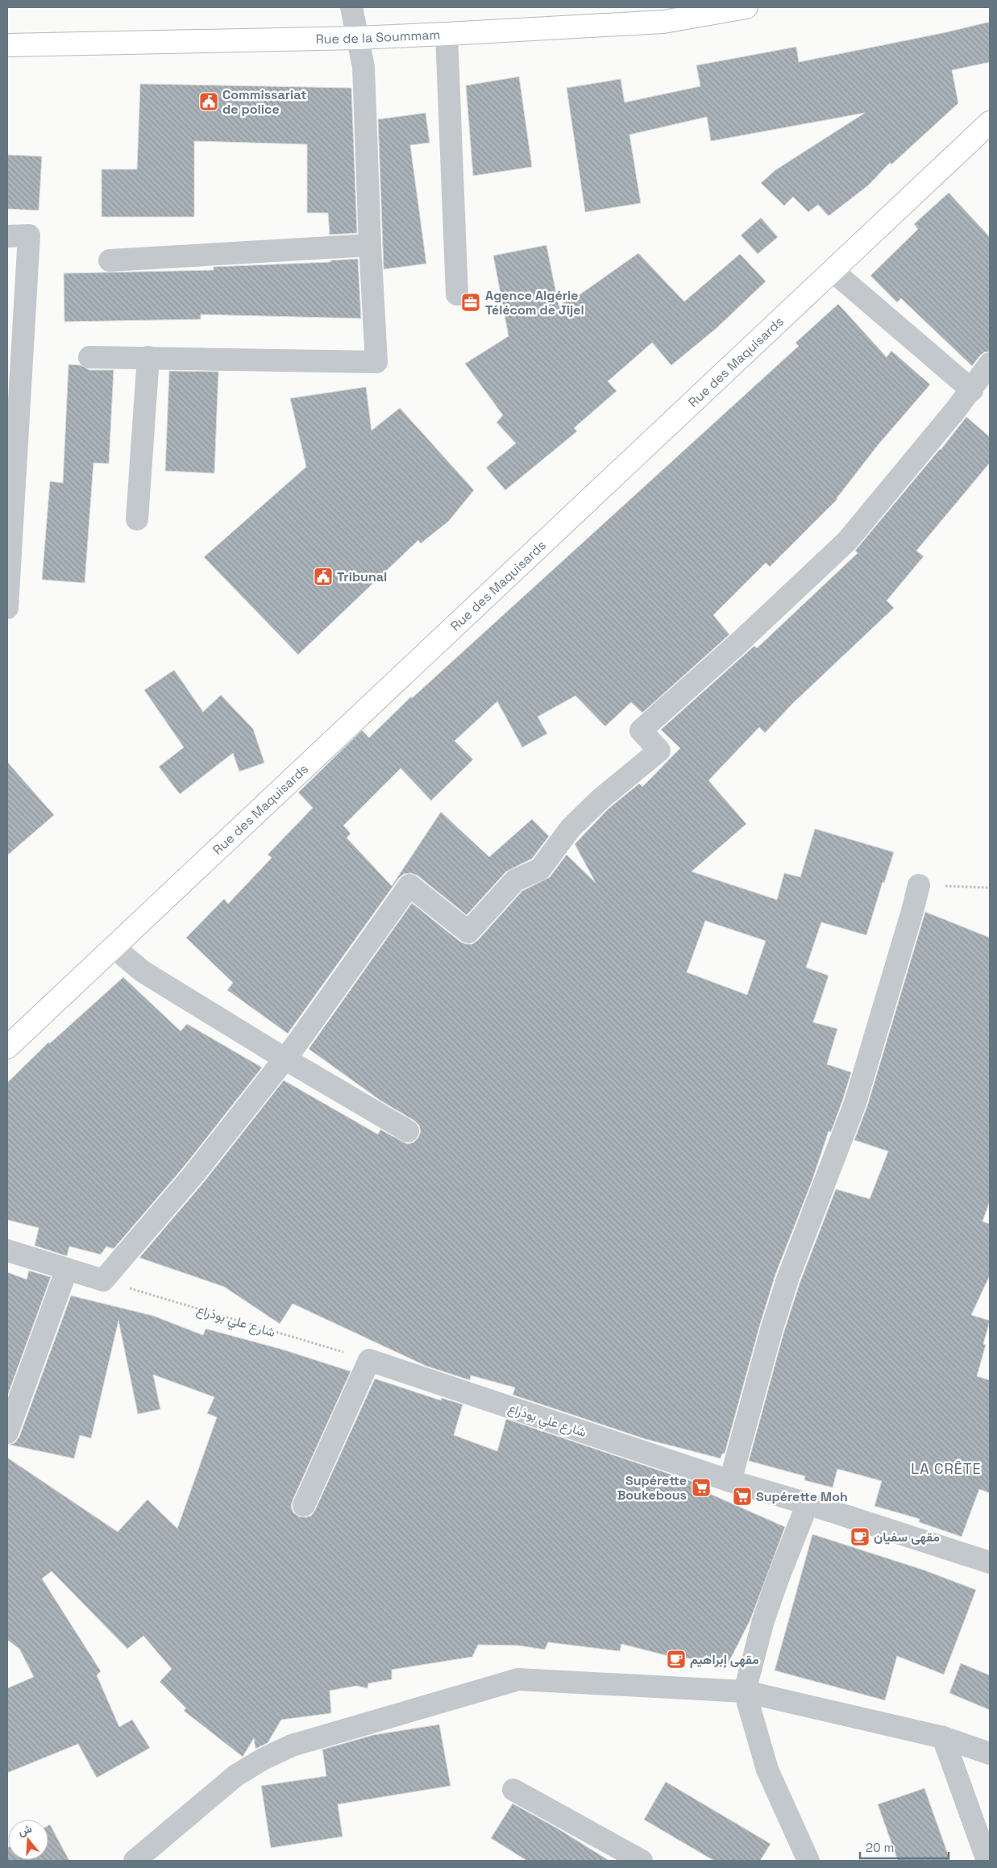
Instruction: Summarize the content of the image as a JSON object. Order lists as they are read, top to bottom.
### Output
{
  "streets": {
    "main road": ["Rue de la Soummam", "Rue des Maquisards"],
    "street": ["شارع علي بوذراع"]
  },
  "districts": ["LA CRÊTE"],
  "places": {
    "public building": ["Commissariat de police", "Tribunal"],
    "office": ["Agence Algérie Télécom de Jijel"],
    "supermarket": ["Supérette Boukebous", "Supérette Moh"],
    "cafe": ["مقهى سفيان", "مقهى إبراهيم"]
  },
  "scale_bar": "20 m",
  "north": "top"
}
